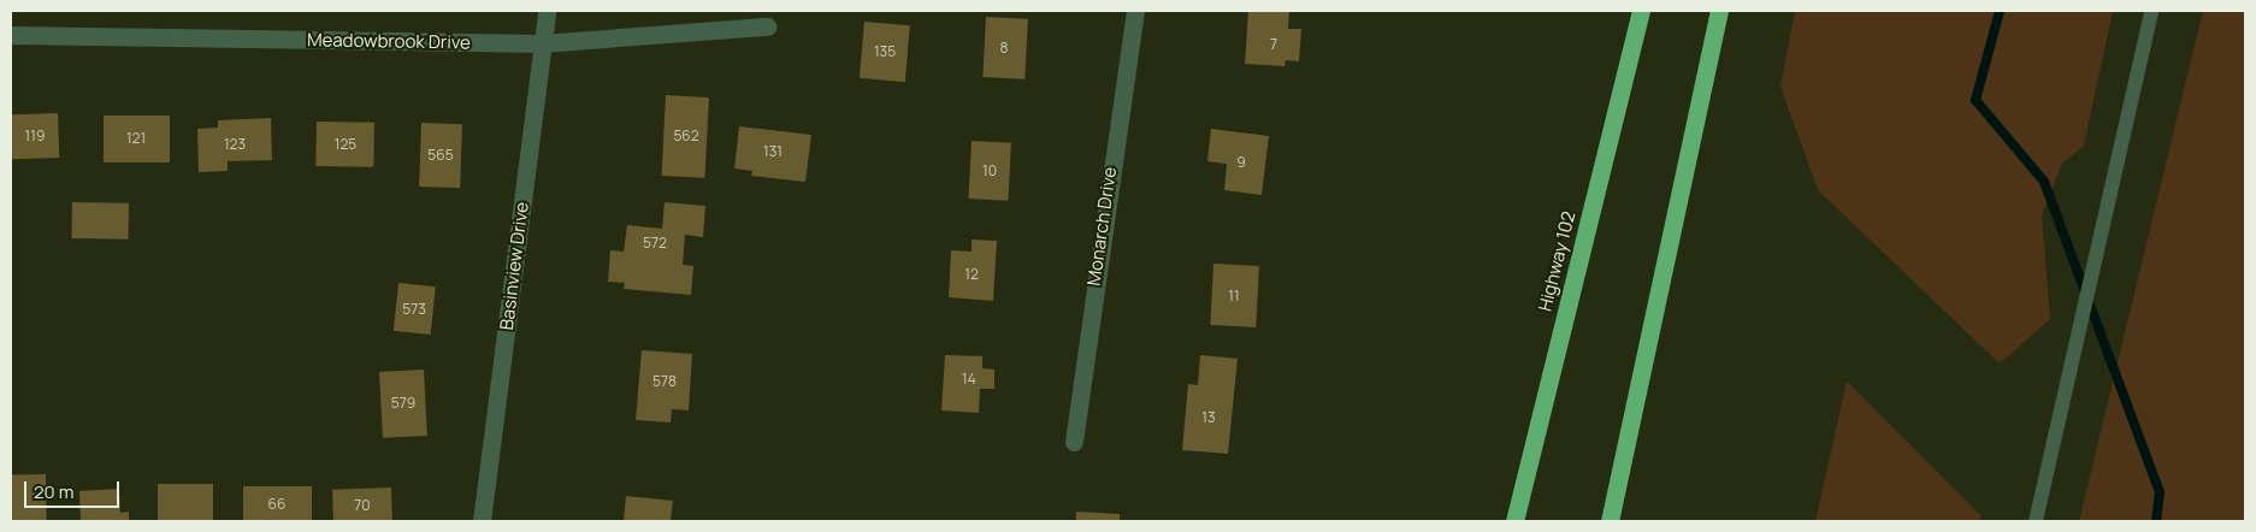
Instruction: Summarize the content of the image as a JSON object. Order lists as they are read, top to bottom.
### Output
{
  "streets": {
    "highway": ["Highway 102"],
    "street": ["Meadowbrook Drive", "Monarch Drive", "Basinview Drive"]
  },
  "crossings": [
    ["Meadowbrook Drive", "Basinview Drive"]
  ],
  "house_numbers": [
    "7",
    "8",
    "135",
    "119",
    "562",
    "121",
    "123",
    "125",
    "131",
    "565",
    "9",
    "10",
    "572",
    "12",
    "11",
    "573",
    "14",
    "578",
    "579",
    "13",
    "66",
    "70"
  ],
  "scale_bar": "20 m"
}
